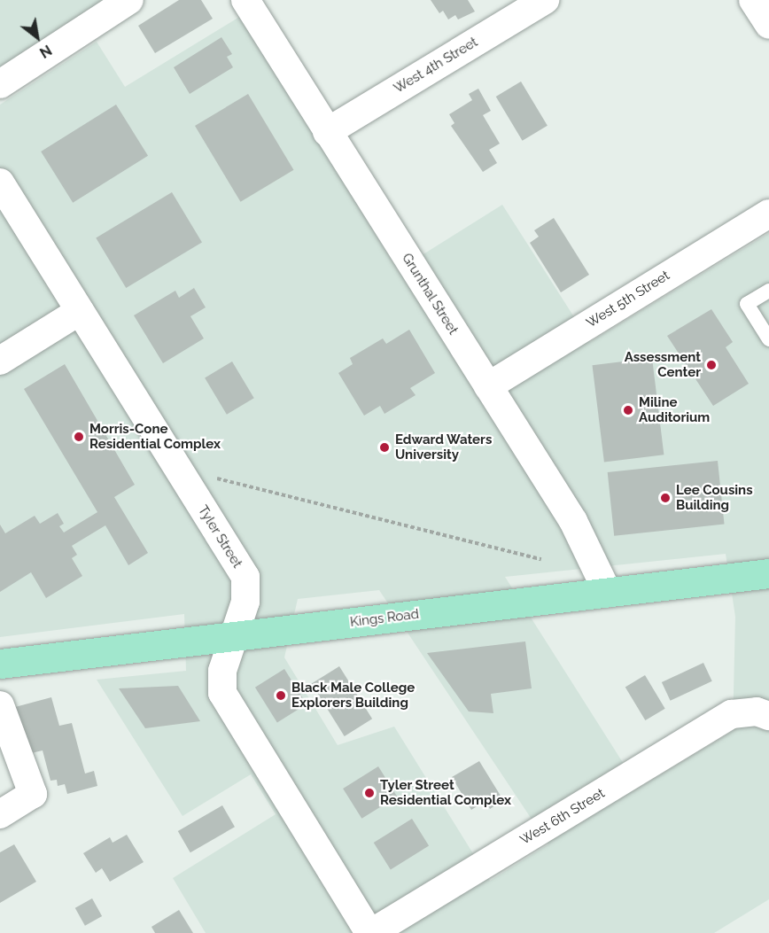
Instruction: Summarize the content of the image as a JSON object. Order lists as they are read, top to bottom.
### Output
{
  "streets": {
    "main road": ["Kings Road"],
    "street": [
      "West 4th Street",
      "Grunthal Street",
      "West 5th Street",
      "Tyler Street",
      "West 6th Street"
    ]
  },
  "crossings": [
    ["West 4th Street", "Grunthal Street"],
    ["Grunthal Street", "West 5th Street"],
    ["Grunthal Street", "Kings Road"],
    ["Tyler Street", "Kings Road"],
    ["Tyler Street", "West 6th Street"]
  ],
  "places": [
    "Assessment Center",
    "Miline Auditorium",
    "Morris-Cone Residential Complex",
    "Edward Waters University",
    "Lee Cousins Building",
    "Black Male College Explorers Building",
    "Tyler Street Residential Complex"
  ],
  "north": "bottom right"
}
